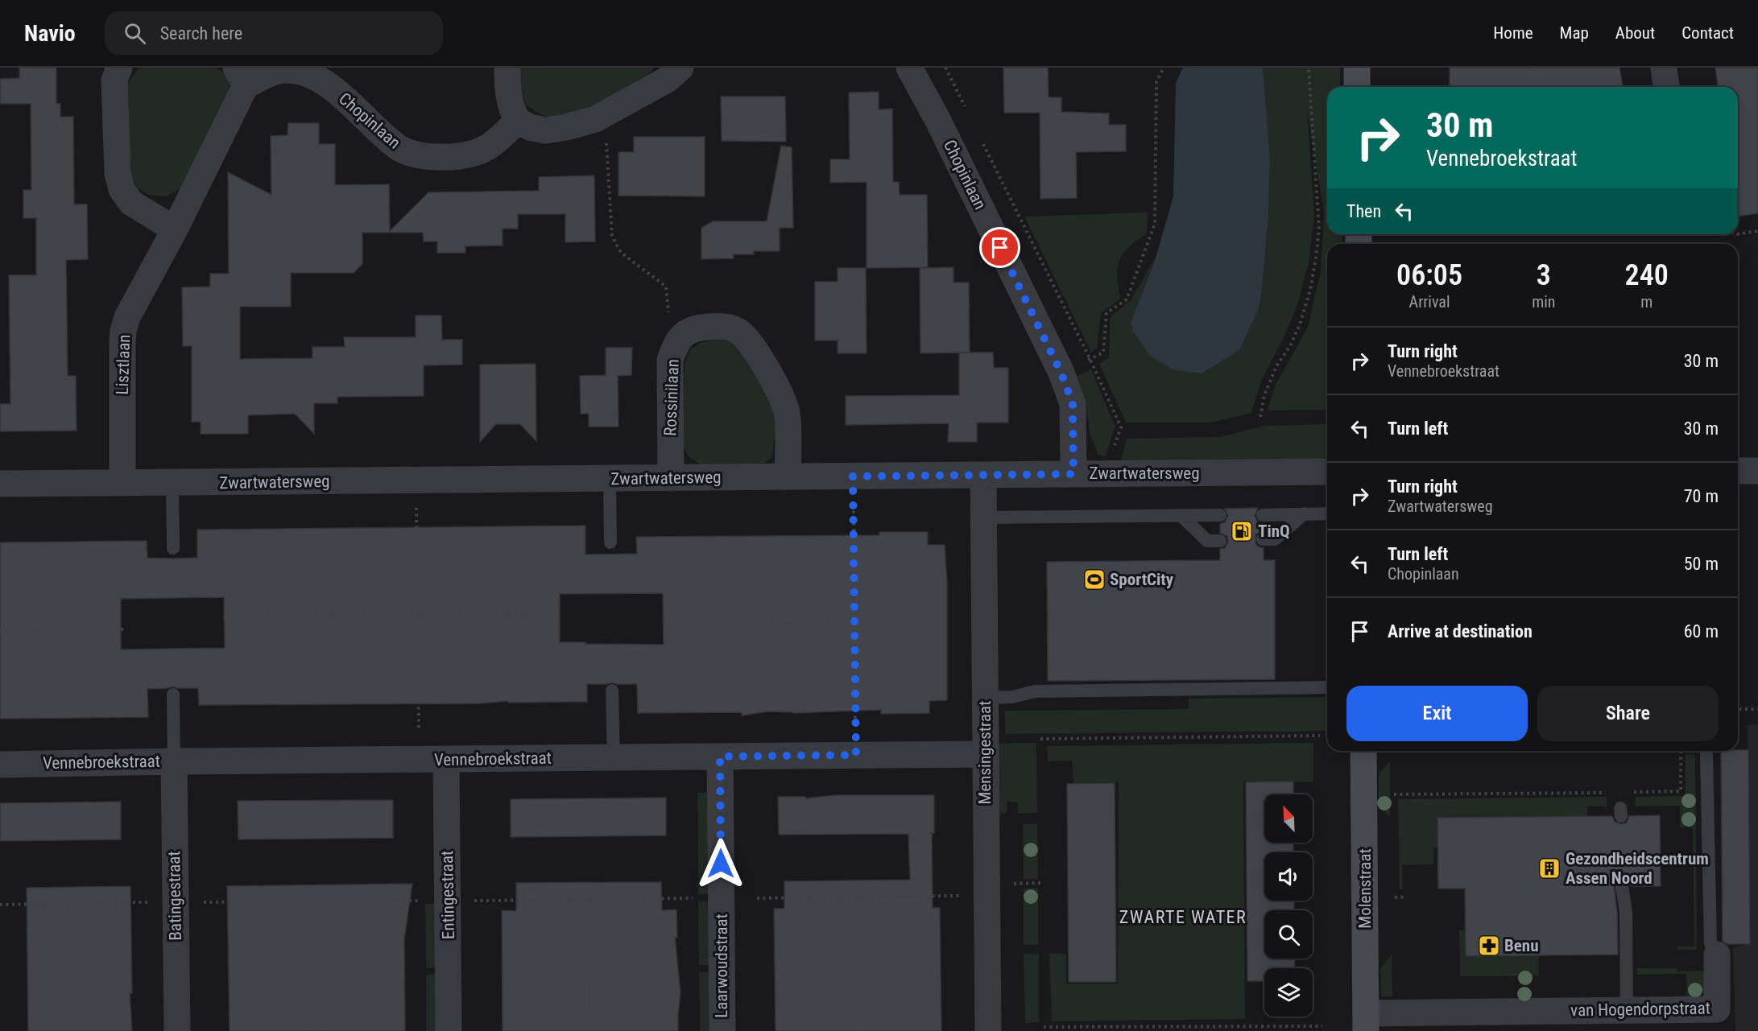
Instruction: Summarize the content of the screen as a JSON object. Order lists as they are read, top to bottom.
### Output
{
  "streets": {
    "street": [
      "Chopinlaan",
      "Lisztlaan",
      "Rossinilaan",
      "Zwartwatersweg",
      "Mensingestraat",
      "Vennebroekstraat",
      "Molenstraat",
      "Entingestraat",
      "Batingestraat",
      "Laarwoudstraat",
      "van Hogendorpstraat"
    ]
  },
  "crossings": [
    ["Chopinlaan", "Lisztlaan"],
    ["Chopinlaan", "Zwartwatersweg"],
    ["Lisztlaan", "Zwartwatersweg"],
    ["Rossinilaan", "Zwartwatersweg"],
    ["Zwartwatersweg", "Mensingestraat"],
    ["Mensingestraat", "Vennebroekstraat"],
    ["Vennebroekstraat", "Entingestraat"],
    ["Vennebroekstraat", "Batingestraat"],
    ["Vennebroekstraat", "Laarwoudstraat"],
    ["Molenstraat", "van Hogendorpstraat"]
  ],
  "districts": ["ZWARTE WATER"],
  "places": {
    "fuel station": ["TinQ"],
    "sports": ["SportCity"],
    "building": ["Gezondheidscentrum Assen Noord"],
    "pharmacy": ["Benu"]
  },
  "north": "top left",
  "page": {
    "header": "Navio",
    "search": "Search here",
    "nav": [
      "Home",
      "Map",
      "About",
      "Contact"
    ],
    "turn": ["30 m", "Vennebroekstraat"],
    "then": "Then",
    "eta": [
      "06:05",
      "Arrival",
      "3",
      "min",
      "240",
      "m"
    ],
    "list": [
      {
        "name": "Turn right",
        "note": "Vennebroekstraat",
        "value": "30 m"
      },
      {
        "name": "Turn left",
        "value": "30 m"
      },
      {
        "name": "Turn right",
        "note": "Zwartwatersweg",
        "value": "70 m"
      },
      {
        "name": "Turn left",
        "note": "Chopinlaan",
        "value": "50 m"
      },
      {
        "name": "Arrive at destination",
        "value": "60 m"
      }
    ],
    "buttons": ["Exit", "Share"]
  }
}
